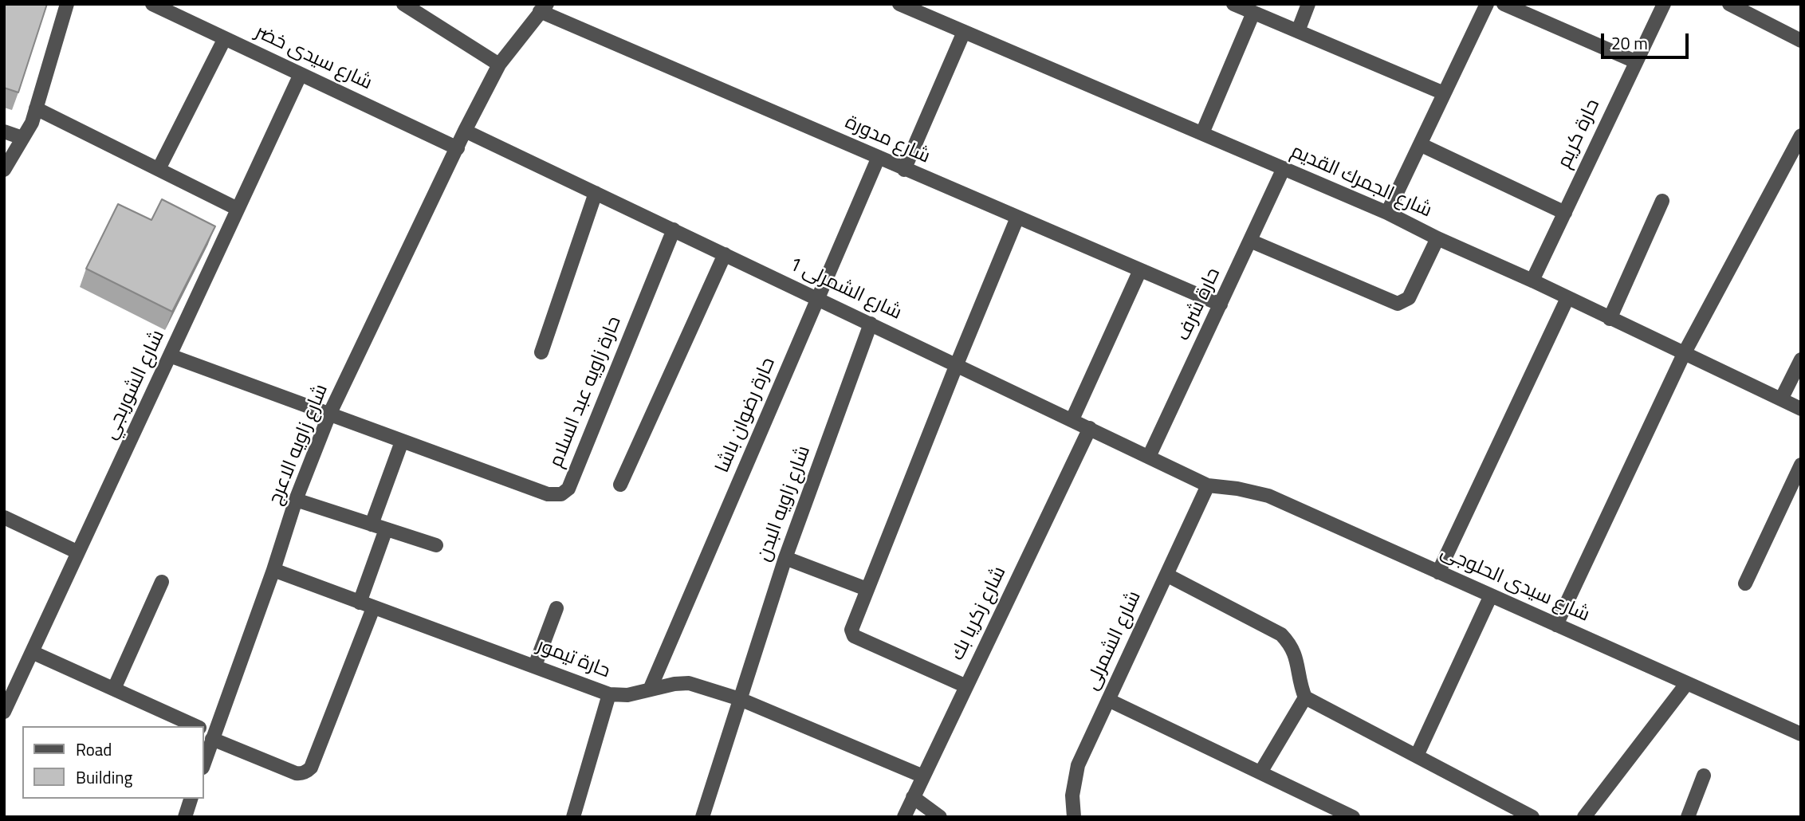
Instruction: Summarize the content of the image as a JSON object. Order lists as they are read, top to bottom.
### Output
{
  "streets": {
    "street": [
      "شارع سيدى خضر",
      "حارة كريم",
      "شارع مدورة",
      "شارع الجمرك القديم",
      "شارع الشمرلى 1",
      "حارة شرف",
      "شارع الشوربجي",
      "حارة زاويه عبد السلام",
      "حارة رضوان باشا",
      "شارع زاويه الاعرج",
      "شارع زاويه البدن",
      "شارع سيدى الحلوجى",
      "شارع زكريا بك",
      "شارع الشمرلى",
      "حارة تيمور"
    ]
  },
  "crossings": [
    ["شارع سيدى خضر", "شارع الشوربجي"],
    ["شارع سيدى خضر", "شارع زاويه الاعرج"],
    ["حارة كريم", "شارع الجمرك القديم"],
    ["شارع مدورة", "حارة شرف"],
    ["شارع مدورة", "حارة رضوان باشا"],
    ["شارع مدورة", "شارع زاويه الاعرج"],
    ["شارع الجمرك القديم", "حارة شرف"],
    ["شارع الشمرلى 1", "حارة شرف"],
    ["شارع الشمرلى 1", "حارة زاويه عبد السلام"],
    ["شارع الشمرلى 1", "حارة رضوان باشا"],
    ["شارع الشمرلى 1", "شارع زاويه الاعرج"],
    ["شارع الشمرلى 1", "شارع زاويه البدن"],
    ["شارع الشمرلى 1", "شارع سيدى الحلوجى"],
    ["شارع الشمرلى 1", "شارع زكريا بك"],
    ["شارع الشمرلى 1", "شارع الشمرلى"],
    ["شارع الشوربجي", "حارة زاويه عبد السلام"],
    ["حارة زاويه عبد السلام", "شارع زاويه الاعرج"],
    ["حارة رضوان باشا", "حارة تيمور"],
    ["شارع زاويه الاعرج", "حارة تيمور"],
    ["شارع زاويه البدن", "حارة تيمور"],
    ["شارع سيدى الحلوجى", "شارع الشمرلى"],
    ["شارع زكريا بك", "حارة تيمور"]
  ],
  "legend": ["Road", "Building"],
  "scale_bar": "20 m"
}
